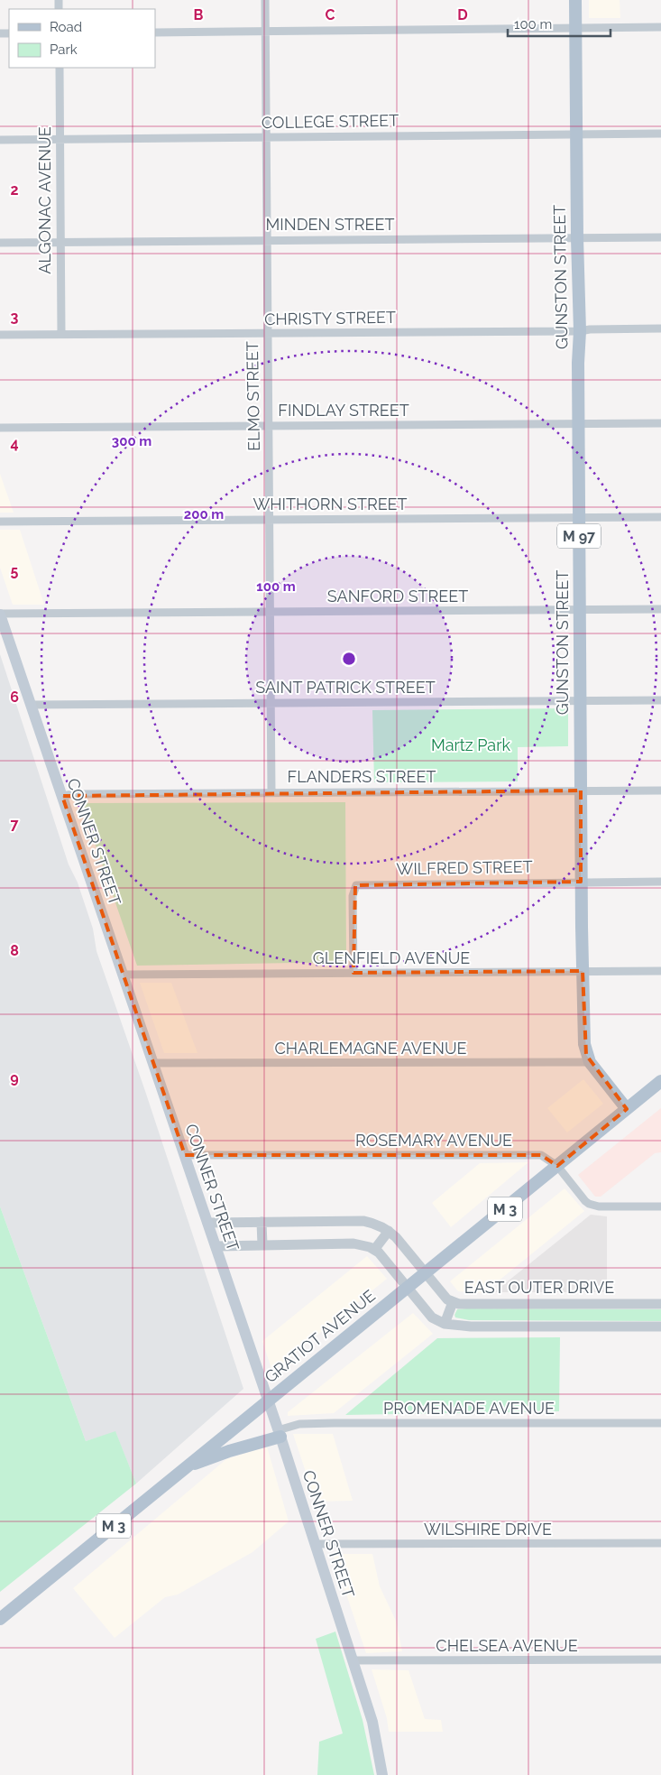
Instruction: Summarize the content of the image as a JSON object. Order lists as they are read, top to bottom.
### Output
{
  "streets": {
    "main road": [
      "GUNSTON STREET",
      "M 97",
      "CONNER STREET",
      "M 3",
      "GRATIOT AVENUE"
    ],
    "street": [
      "COLLEGE STREET",
      "ALGONAC AVENUE",
      "MINDEN STREET",
      "CHRISTY STREET",
      "ELMO STREET",
      "FINDLAY STREET",
      "WHITHORN STREET",
      "SANFORD STREET",
      "SAINT PATRICK STREET",
      "FLANDERS STREET",
      "WILFRED STREET",
      "GLENFIELD AVENUE",
      "CHARLEMAGNE AVENUE",
      "ROSEMARY AVENUE",
      "EAST OUTER DRIVE",
      "PROMENADE AVENUE",
      "WILSHIRE DRIVE",
      "CHELSEA AVENUE"
    ]
  },
  "crossings": [
    ["COLLEGE STREET", "ALGONAC AVENUE"],
    ["COLLEGE STREET", "GUNSTON STREET"],
    ["COLLEGE STREET", "ELMO STREET"],
    ["ALGONAC AVENUE", "MINDEN STREET"],
    ["ALGONAC AVENUE", "CHRISTY STREET"],
    ["MINDEN STREET", "GUNSTON STREET"],
    ["MINDEN STREET", "ELMO STREET"],
    ["GUNSTON STREET", "CHRISTY STREET"],
    ["GUNSTON STREET", "FINDLAY STREET"],
    ["GUNSTON STREET", "WHITHORN STREET"],
    ["GUNSTON STREET", "SANFORD STREET"],
    ["GUNSTON STREET", "SAINT PATRICK STREET"],
    ["GUNSTON STREET", "FLANDERS STREET"],
    ["GUNSTON STREET", "WILFRED STREET"],
    ["GUNSTON STREET", "GLENFIELD AVENUE"],
    ["GUNSTON STREET", "CHARLEMAGNE AVENUE"],
    ["GUNSTON STREET", "GRATIOT AVENUE"],
    ["CHRISTY STREET", "ELMO STREET"],
    ["ELMO STREET", "FINDLAY STREET"],
    ["ELMO STREET", "WHITHORN STREET"],
    ["ELMO STREET", "SANFORD STREET"],
    ["ELMO STREET", "SAINT PATRICK STREET"],
    ["ELMO STREET", "FLANDERS STREET"],
    ["SANFORD STREET", "CONNER STREET"],
    ["SAINT PATRICK STREET", "CONNER STREET"],
    ["FLANDERS STREET", "CONNER STREET"],
    ["CONNER STREET", "GLENFIELD AVENUE"],
    ["CONNER STREET", "CHARLEMAGNE AVENUE"],
    ["CONNER STREET", "ROSEMARY AVENUE"],
    ["CONNER STREET", "EAST OUTER DRIVE"],
    ["CONNER STREET", "GRATIOT AVENUE"],
    ["CONNER STREET", "PROMENADE AVENUE"],
    ["CONNER STREET", "WILSHIRE DRIVE"],
    ["CONNER STREET", "CHELSEA AVENUE"],
    ["WILFRED STREET", "GLENFIELD AVENUE"],
    ["ROSEMARY AVENUE", "GRATIOT AVENUE"],
    ["EAST OUTER DRIVE", "GRATIOT AVENUE"]
  ],
  "parks": ["Martz Park"],
  "legend": ["Road", "Park"],
  "scale_bar": "100 m",
  "grid": {
    "columns": ["B", "C", "D"],
    "rows": [
      "2",
      "3",
      "4",
      "5",
      "6",
      "7",
      "8",
      "9"
    ]
  },
  "rings": ["300 m", "200 m", "100 m"]
}
